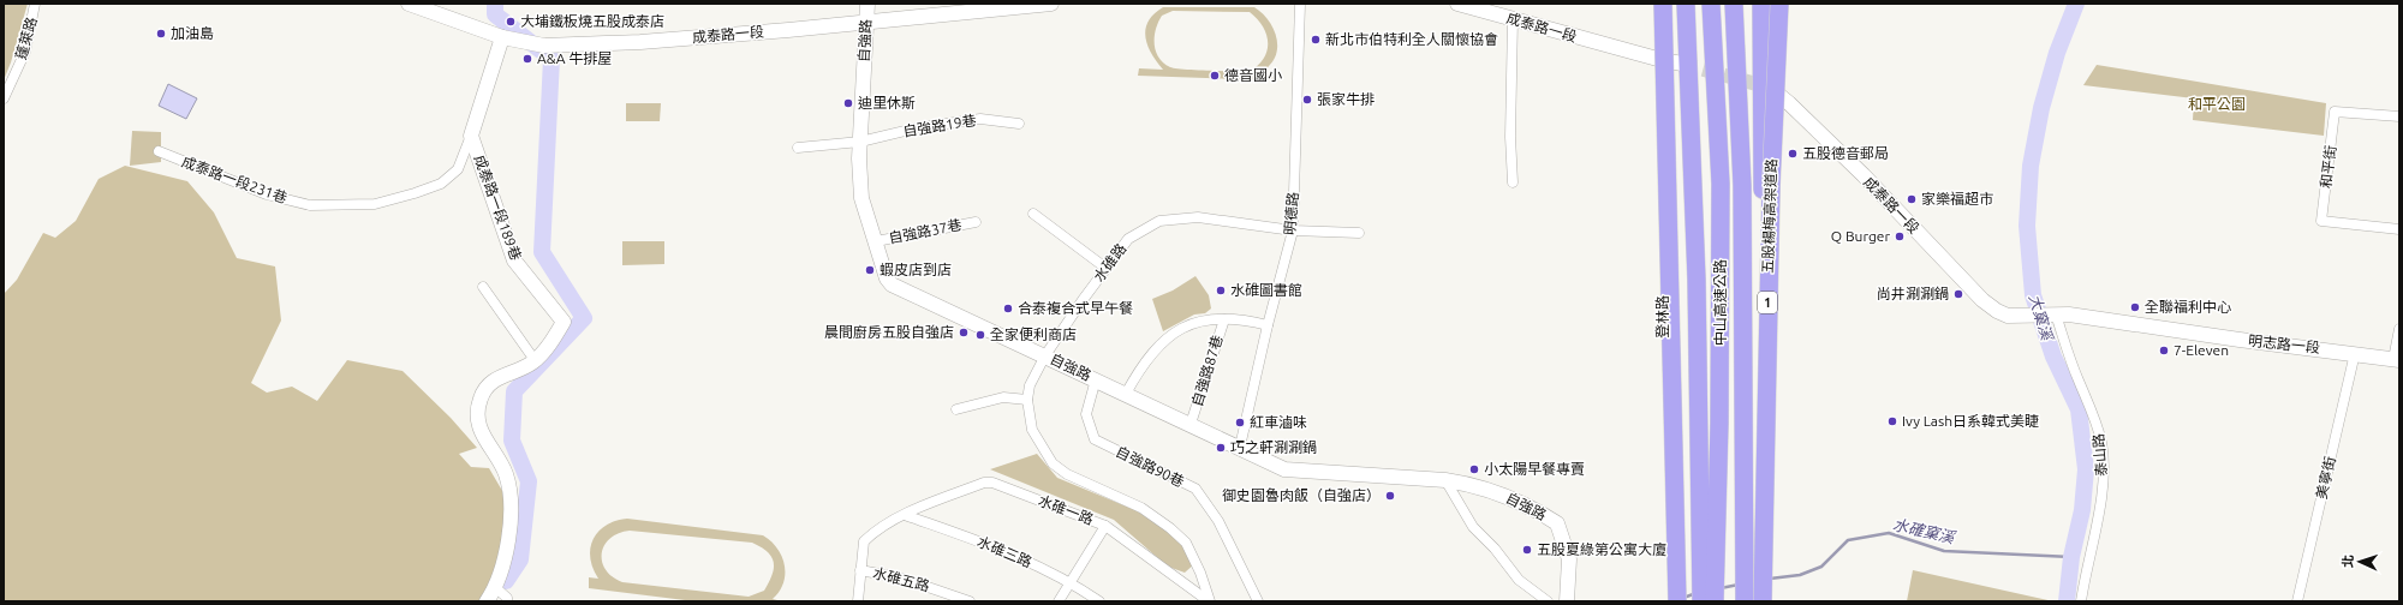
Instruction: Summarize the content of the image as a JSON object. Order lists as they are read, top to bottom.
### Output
{
  "streets": {
    "highway": ["五股楊梅高架道路", "中山高速公路", "1"],
    "street": [
      "成泰路一段",
      "蓬萊路",
      "自強路",
      "自強路19巷",
      "和平街",
      "成泰路一段231巷",
      "成泰路一段189巷",
      "明德路",
      "自強路37巷",
      "水碓路",
      "登林路",
      "明志路一段",
      "自強路87巷",
      "泰山路",
      "自強路90巷",
      "美寧街",
      "水碓一路",
      "水碓三路",
      "水碓五路"
    ]
  },
  "crossings": [
    ["成泰路一段", "自強路"],
    ["成泰路一段", "成泰路一段189巷"],
    ["成泰路一段", "登林路"],
    ["成泰路一段", "明志路一段"],
    ["自強路", "自強路19巷"],
    ["自強路", "明德路"],
    ["自強路", "自強路37巷"],
    ["自強路", "水碓路"],
    ["自強路", "自強路87巷"],
    ["自強路", "自強路90巷"],
    ["自強路", "水碓一路"],
    ["成泰路一段231巷", "成泰路一段189巷"],
    ["明德路", "水碓路"],
    ["五股楊梅高架道路", "中山高速公路"],
    ["水碓路", "水碓一路"],
    ["明志路一段", "泰山路"],
    ["明志路一段", "美寧街"],
    ["水碓一路", "水碓三路"],
    ["水碓一路", "水碓五路"]
  ],
  "water": ["大窠溪", "水確窠溪"],
  "parks": ["和平公園"],
  "places": [
    "大埔鐵板燒五股成泰店",
    "加油島",
    "新北市伯特利全人關懷協會",
    "A&A 牛排屋",
    "德音國小",
    "張家牛排",
    "迪里休斯",
    "五股德音郵局",
    "家樂福超市",
    "Q Burger",
    "蝦皮店到店",
    "水碓圖書館",
    "尚井涮涮鍋",
    "全聯福利中心",
    "合泰複合式早午餐",
    "晨間廚房五股自強店",
    "全家便利商店",
    "7-Eleven",
    "Ivy Lash日系韓式美睫",
    "紅車滷味",
    "巧之軒涮涮鍋",
    "小太陽早餐專賣",
    "御史園魯肉飯（自強店）",
    "五股夏綠第公寓大廈"
  ],
  "north": "left"
}
